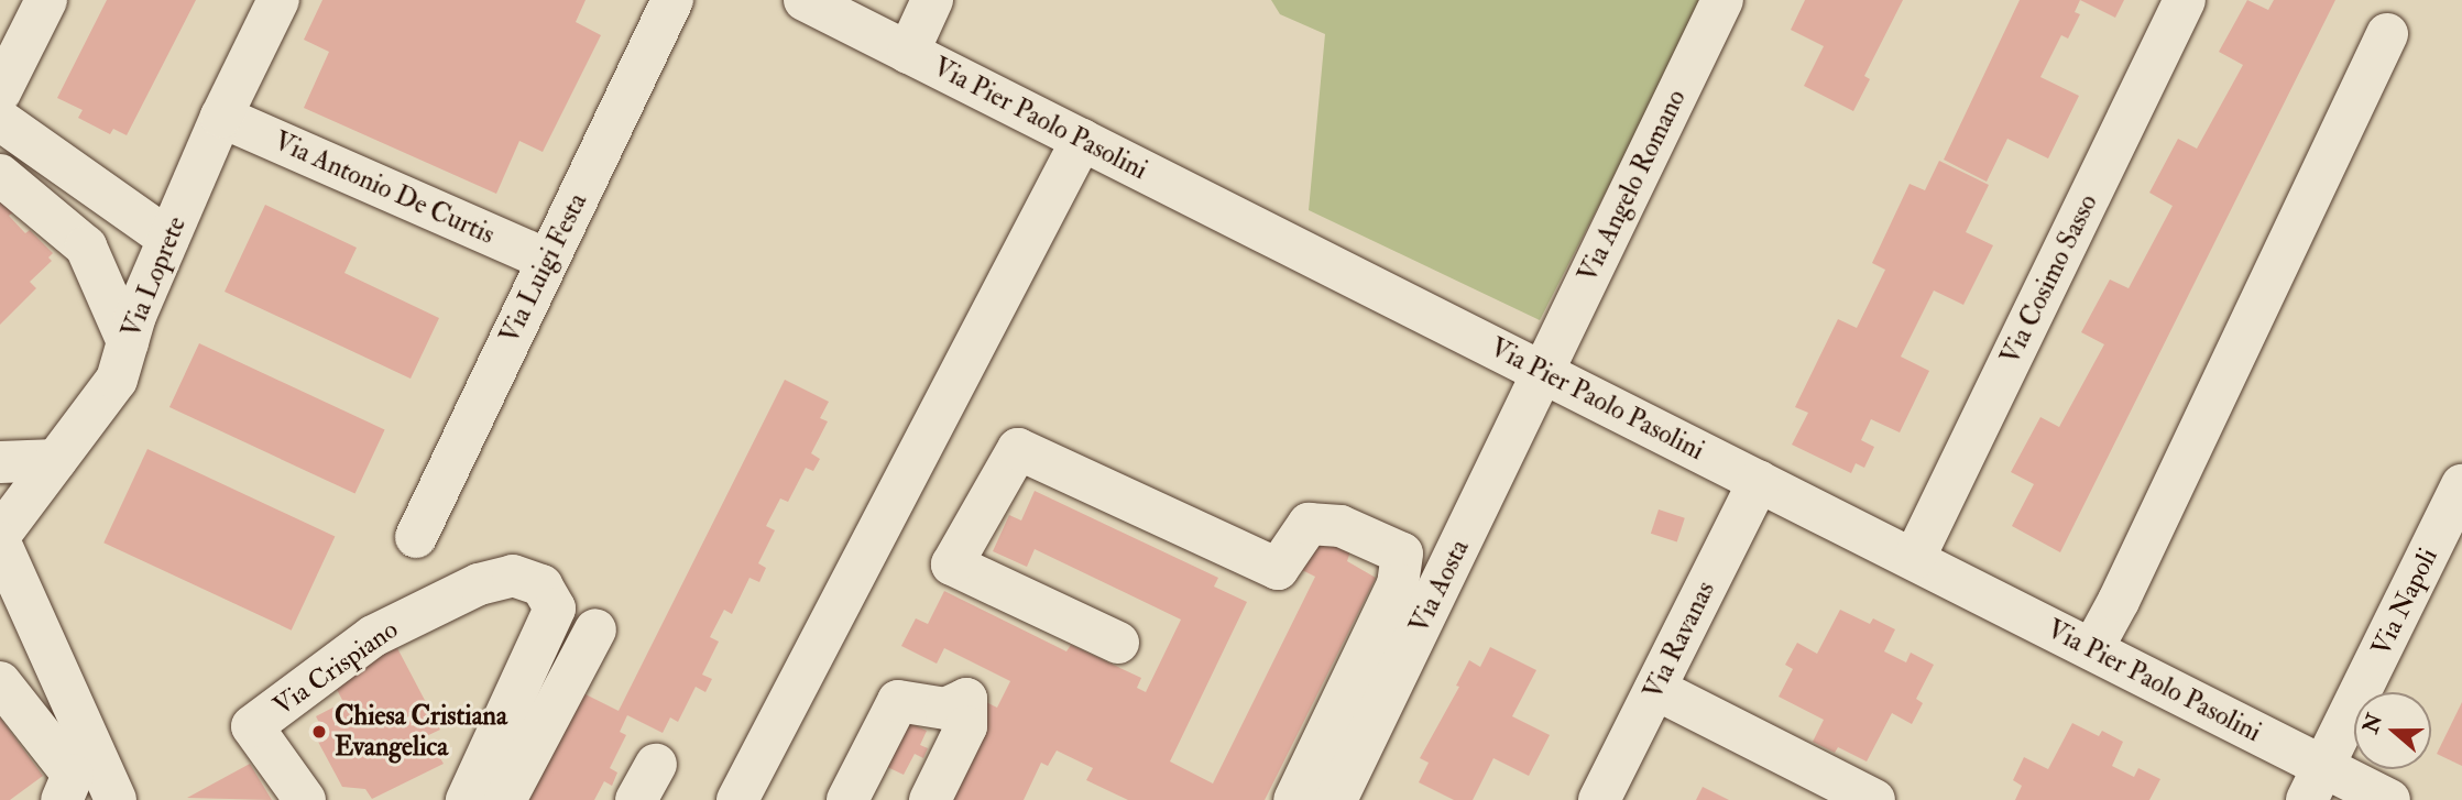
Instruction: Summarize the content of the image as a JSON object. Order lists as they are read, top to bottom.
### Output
{
  "streets": {
    "street": [
      "Via Pier Paolo Pasolini",
      "Via Angelo Romano",
      "Via Antonio De Curtis",
      "Via Luigi Festa",
      "Via Loprete",
      "Via Cosimo Sasso",
      "Via Aosta",
      "Via Napoli",
      "Via Ravanas",
      "Via Crispiano"
    ]
  },
  "crossings": [
    ["Via Pier Paolo Pasolini", "Via Angelo Romano"],
    ["Via Pier Paolo Pasolini", "Via Cosimo Sasso"],
    ["Via Pier Paolo Pasolini", "Via Aosta"],
    ["Via Pier Paolo Pasolini", "Via Napoli"],
    ["Via Pier Paolo Pasolini", "Via Ravanas"],
    ["Via Angelo Romano", "Via Aosta"],
    ["Via Antonio De Curtis", "Via Luigi Festa"],
    ["Via Antonio De Curtis", "Via Loprete"]
  ],
  "places": ["Chiesa Cristiana Evangelica"],
  "north": "left"
}
